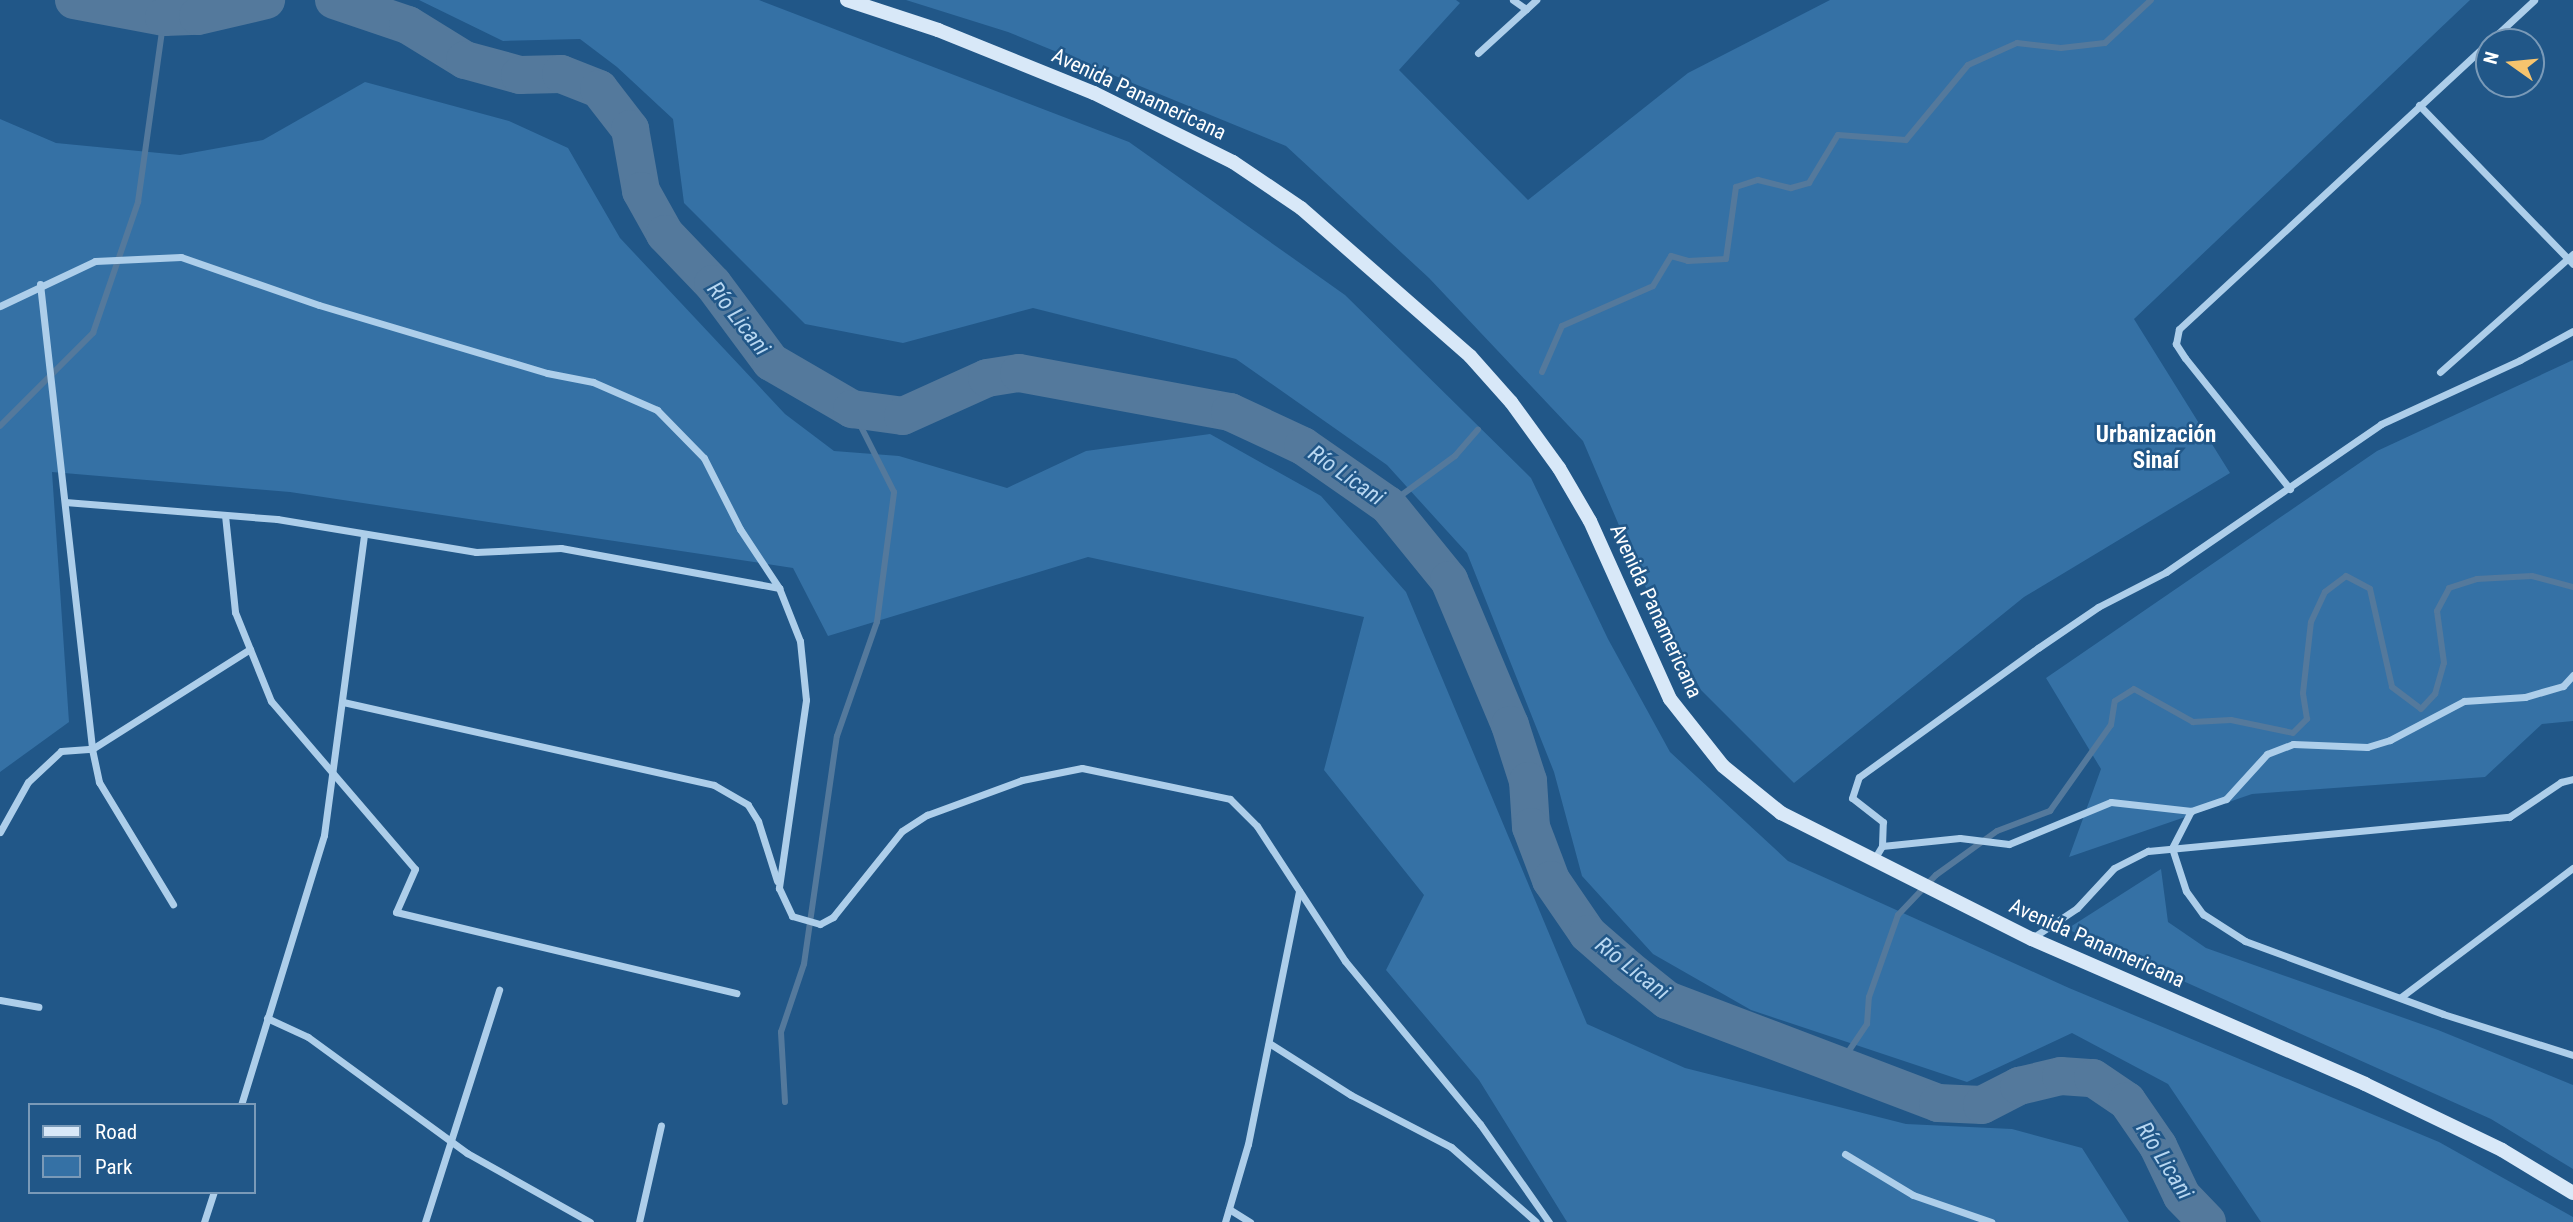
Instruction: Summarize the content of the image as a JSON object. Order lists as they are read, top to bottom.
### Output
{
  "streets": {
    "main road": ["Avenida Panamericana"]
  },
  "districts": ["Urbanización Sinaí"],
  "water": ["Río Licani"],
  "legend": ["Road", "Park"],
  "north": "left"
}
